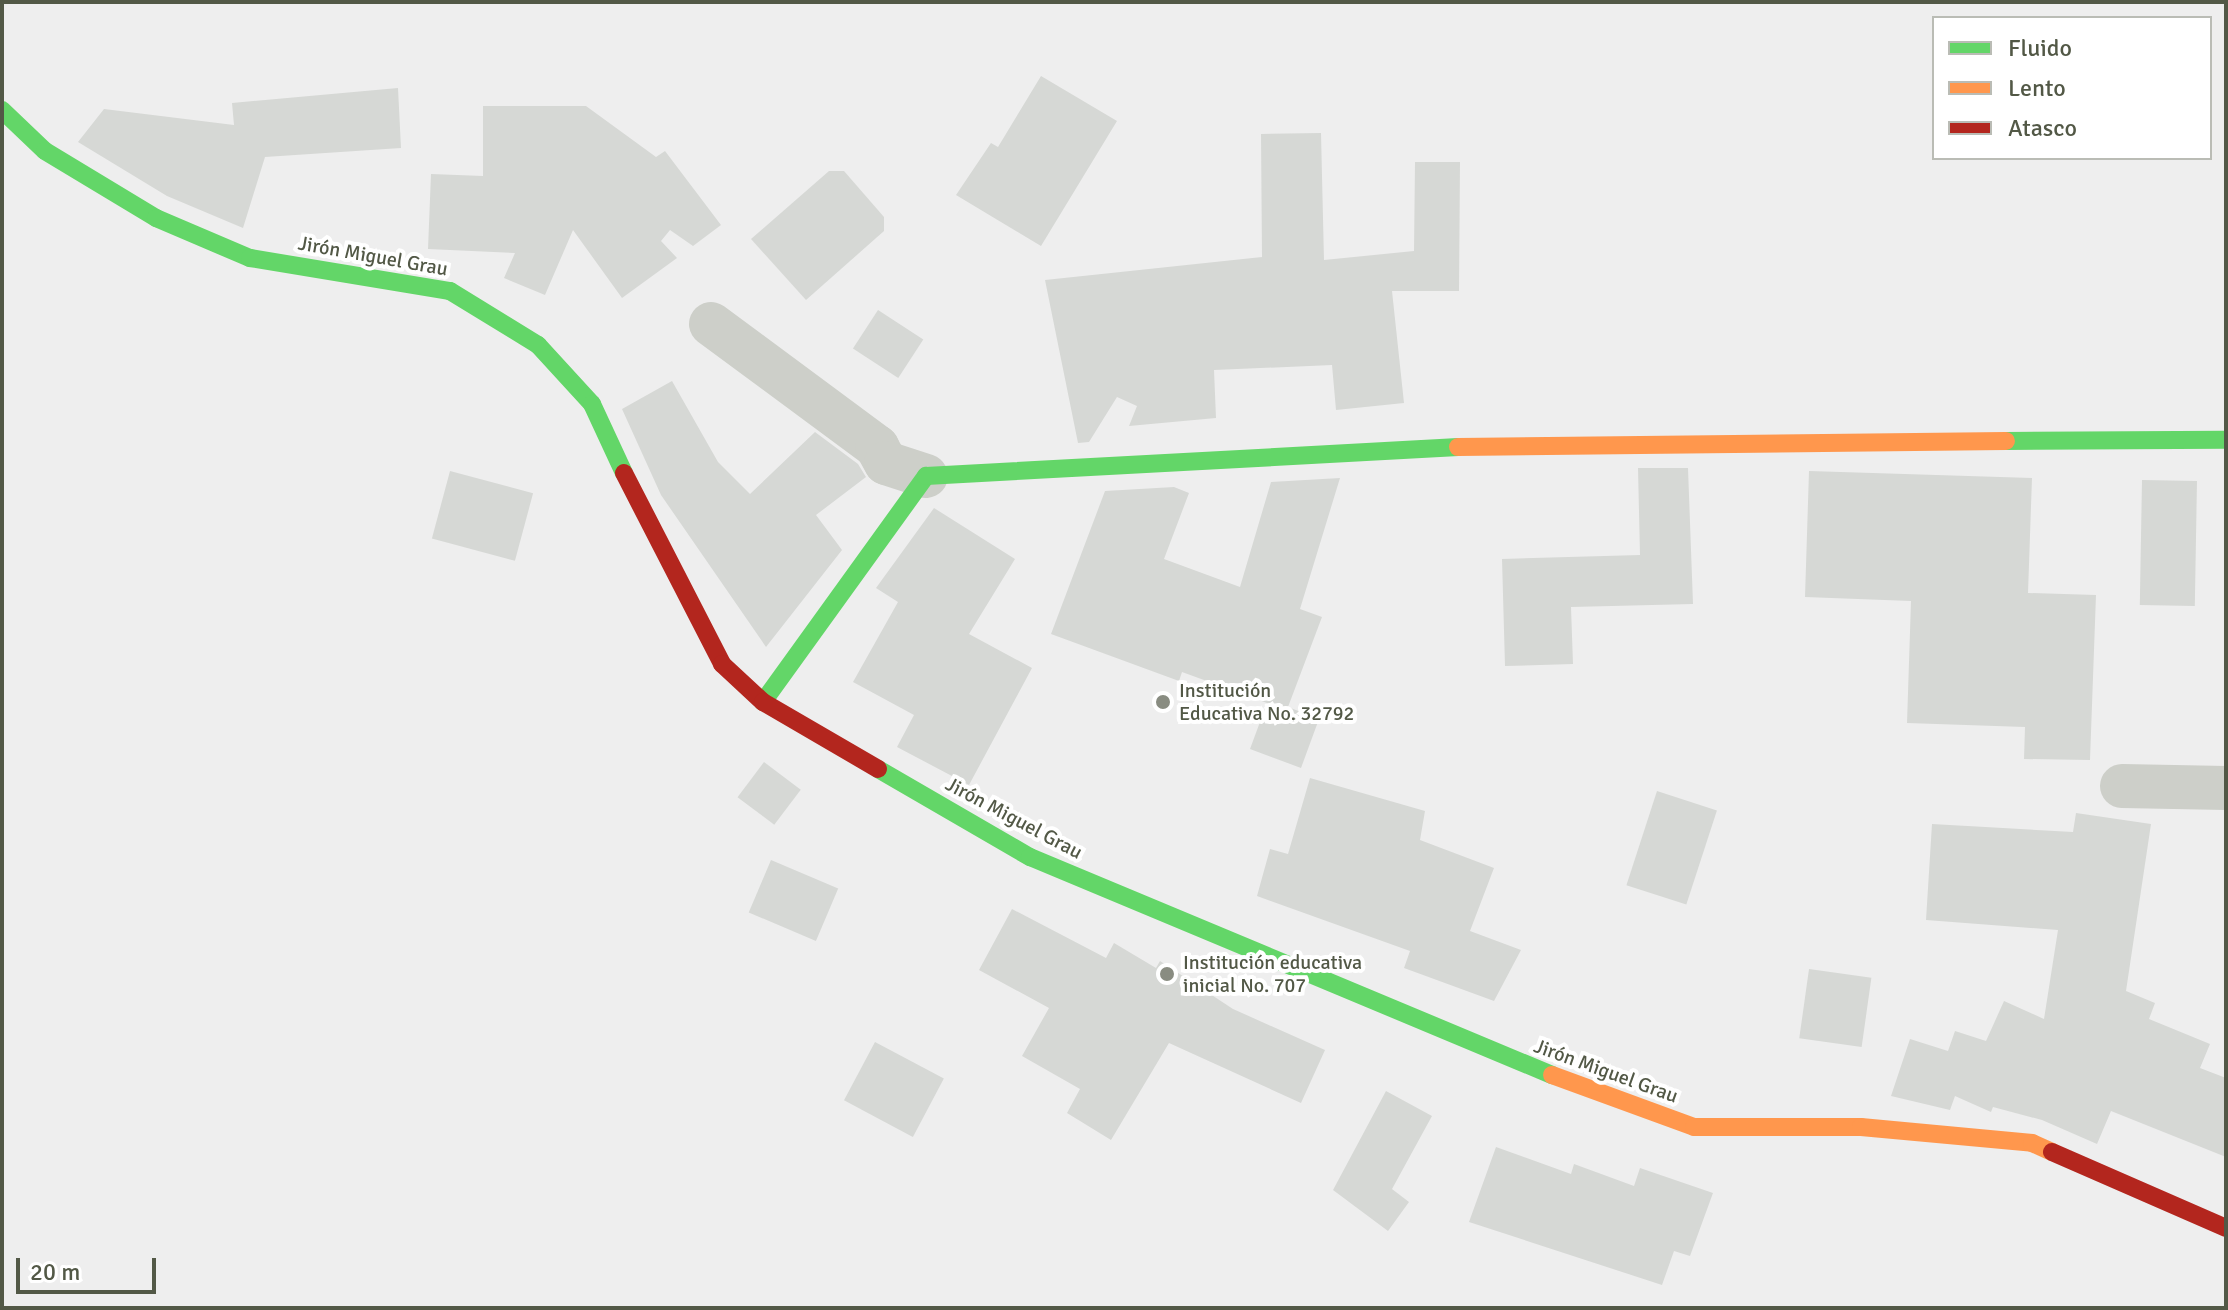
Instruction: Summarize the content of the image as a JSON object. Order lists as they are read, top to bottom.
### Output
{
  "streets": {
    "street": ["Jirón Miguel Grau"]
  },
  "places": ["Institución Educativa No. 32792", "Institución educativa inicial No. 707"],
  "legend": ["Fluido", "Lento", "Atasco"],
  "scale_bar": "20 m"
}
